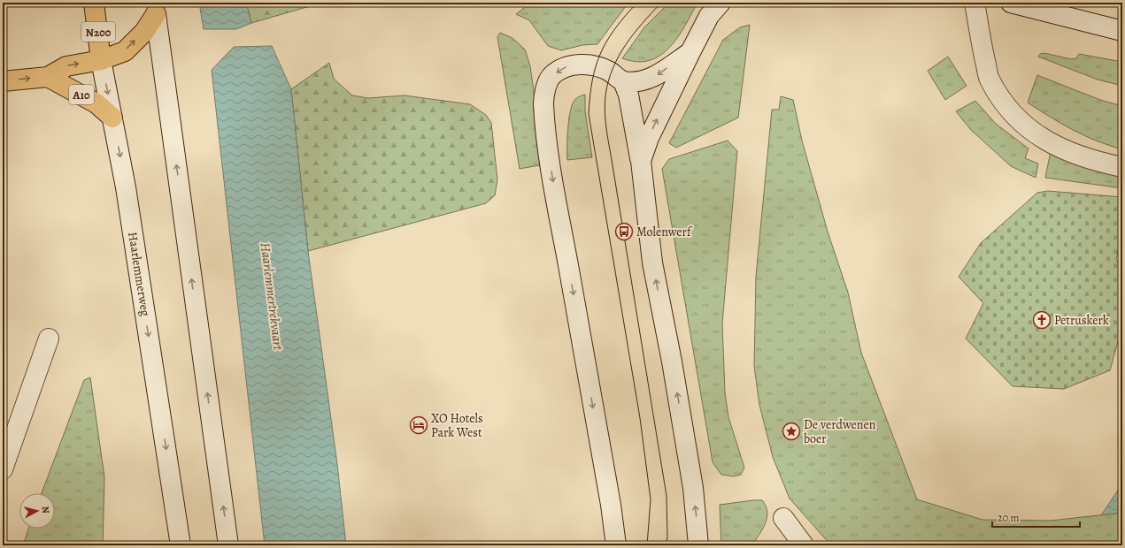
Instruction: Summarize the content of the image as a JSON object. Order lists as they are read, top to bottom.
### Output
{
  "streets": {
    "main road": ["N200", "A10", "Haarlemmerweg"]
  },
  "crossings": [
    ["A10", "Haarlemmerweg"]
  ],
  "one_way": ["Haarlemmerweg"],
  "water": ["Haarlemmertrekvaart"],
  "places": {
    "bus stop": ["Molenwerf"],
    "church": ["Petruskerk"],
    "hotel": ["XO Hotels Park West"],
    "place": ["De verdwenen boer"]
  },
  "scale_bar": "20 m",
  "north": "right"
}
